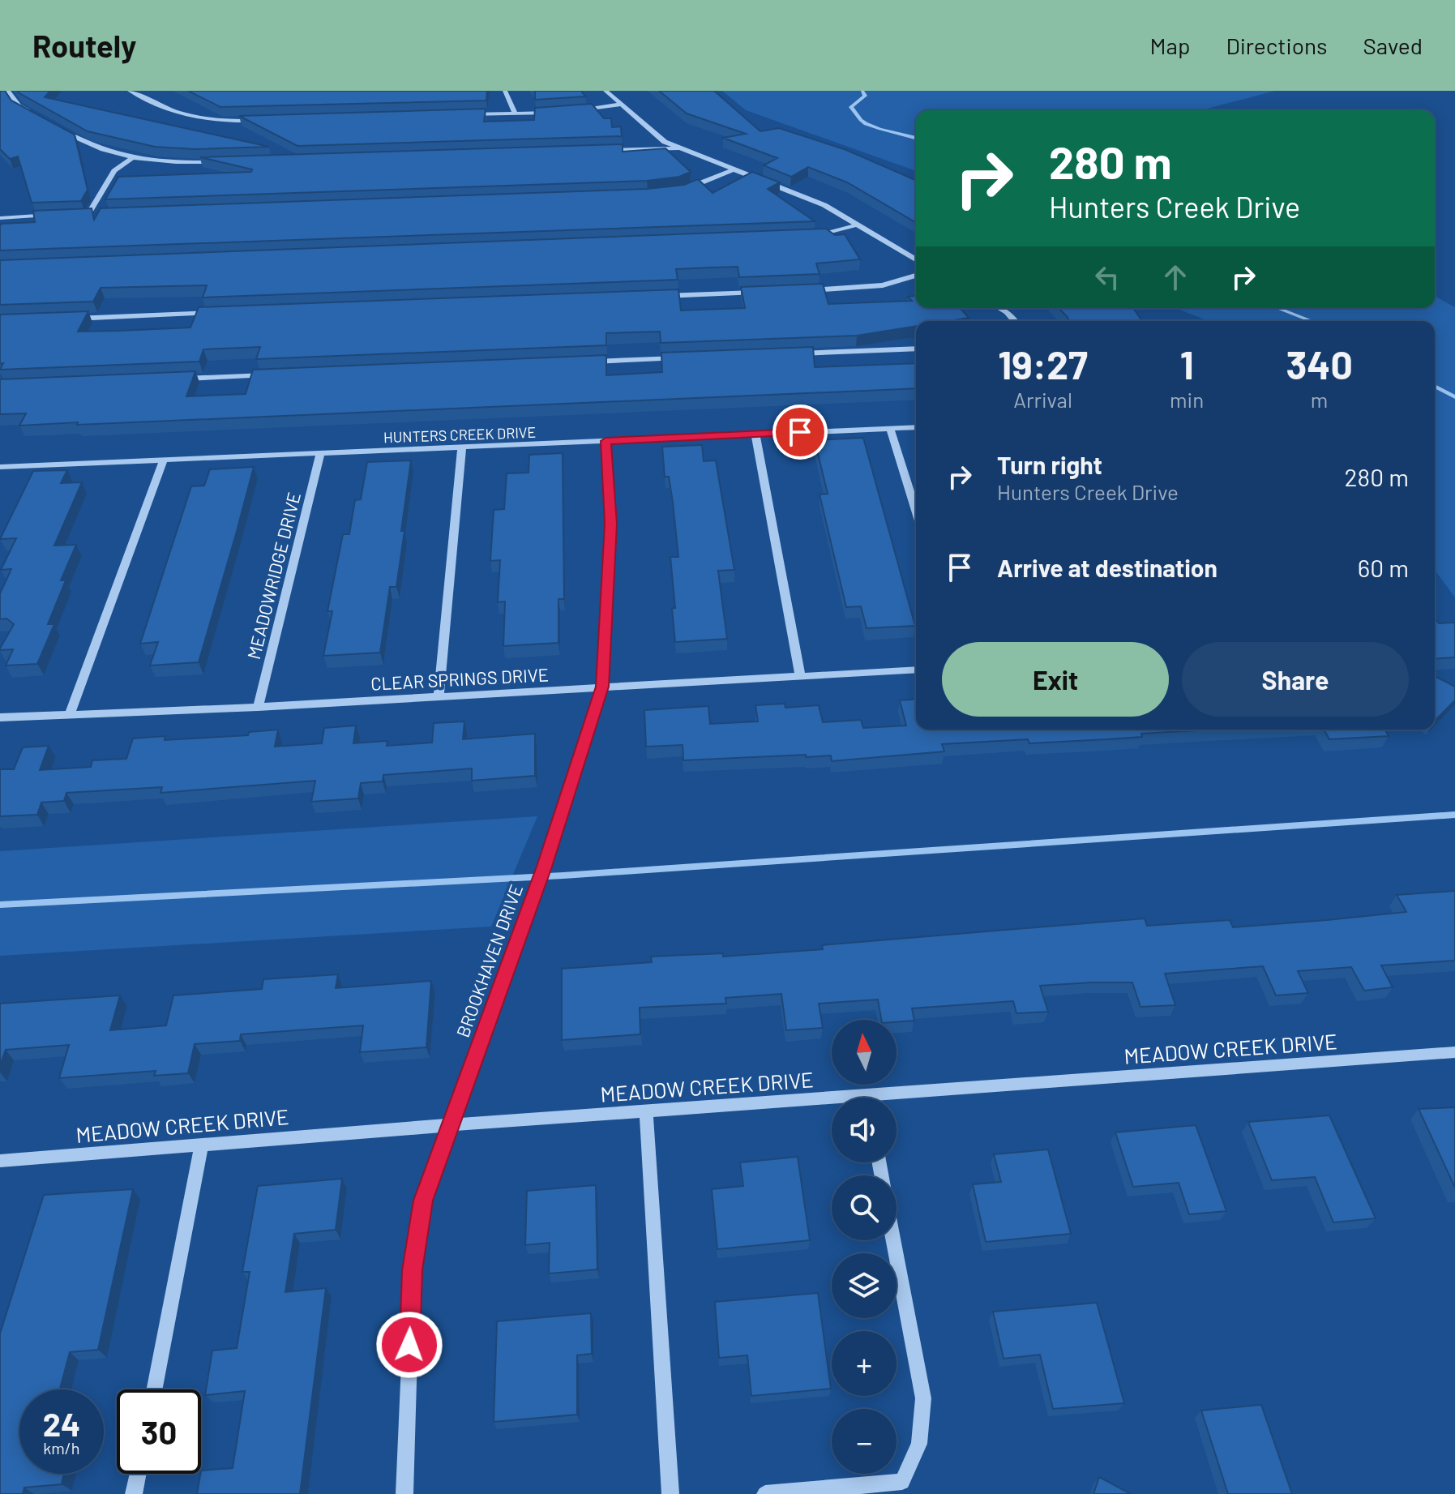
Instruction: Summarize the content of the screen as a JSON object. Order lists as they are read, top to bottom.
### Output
{
  "streets": {
    "street": [
      "HUNTERS CREEK DRIVE",
      "MEADOWRIDGE DRIVE",
      "CLEAR SPRINGS DRIVE",
      "BROOKHAVEN DRIVE",
      "MEADOW CREEK DRIVE"
    ]
  },
  "crossings": [
    ["HUNTERS CREEK DRIVE", "MEADOWRIDGE DRIVE"],
    ["HUNTERS CREEK DRIVE", "BROOKHAVEN DRIVE"],
    ["MEADOWRIDGE DRIVE", "CLEAR SPRINGS DRIVE"],
    ["CLEAR SPRINGS DRIVE", "BROOKHAVEN DRIVE"],
    ["BROOKHAVEN DRIVE", "MEADOW CREEK DRIVE"]
  ],
  "north": "top",
  "page": {
    "header": "Routely",
    "nav": ["Map", "Directions", "Saved"],
    "turn": ["280 m", "Hunters Creek Drive"],
    "eta": [
      "19:27",
      "Arrival",
      "1",
      "min",
      "340",
      "m"
    ],
    "list": [
      {
        "name": "Turn right",
        "note": "Hunters Creek Drive",
        "value": "280 m"
      },
      {
        "name": "Arrive at destination",
        "value": "60 m"
      }
    ],
    "buttons": ["Exit", "Share"],
    "map_buttons": ["+", "−"],
    "speed": "24 km/h",
    "limit": "30"
  }
}
